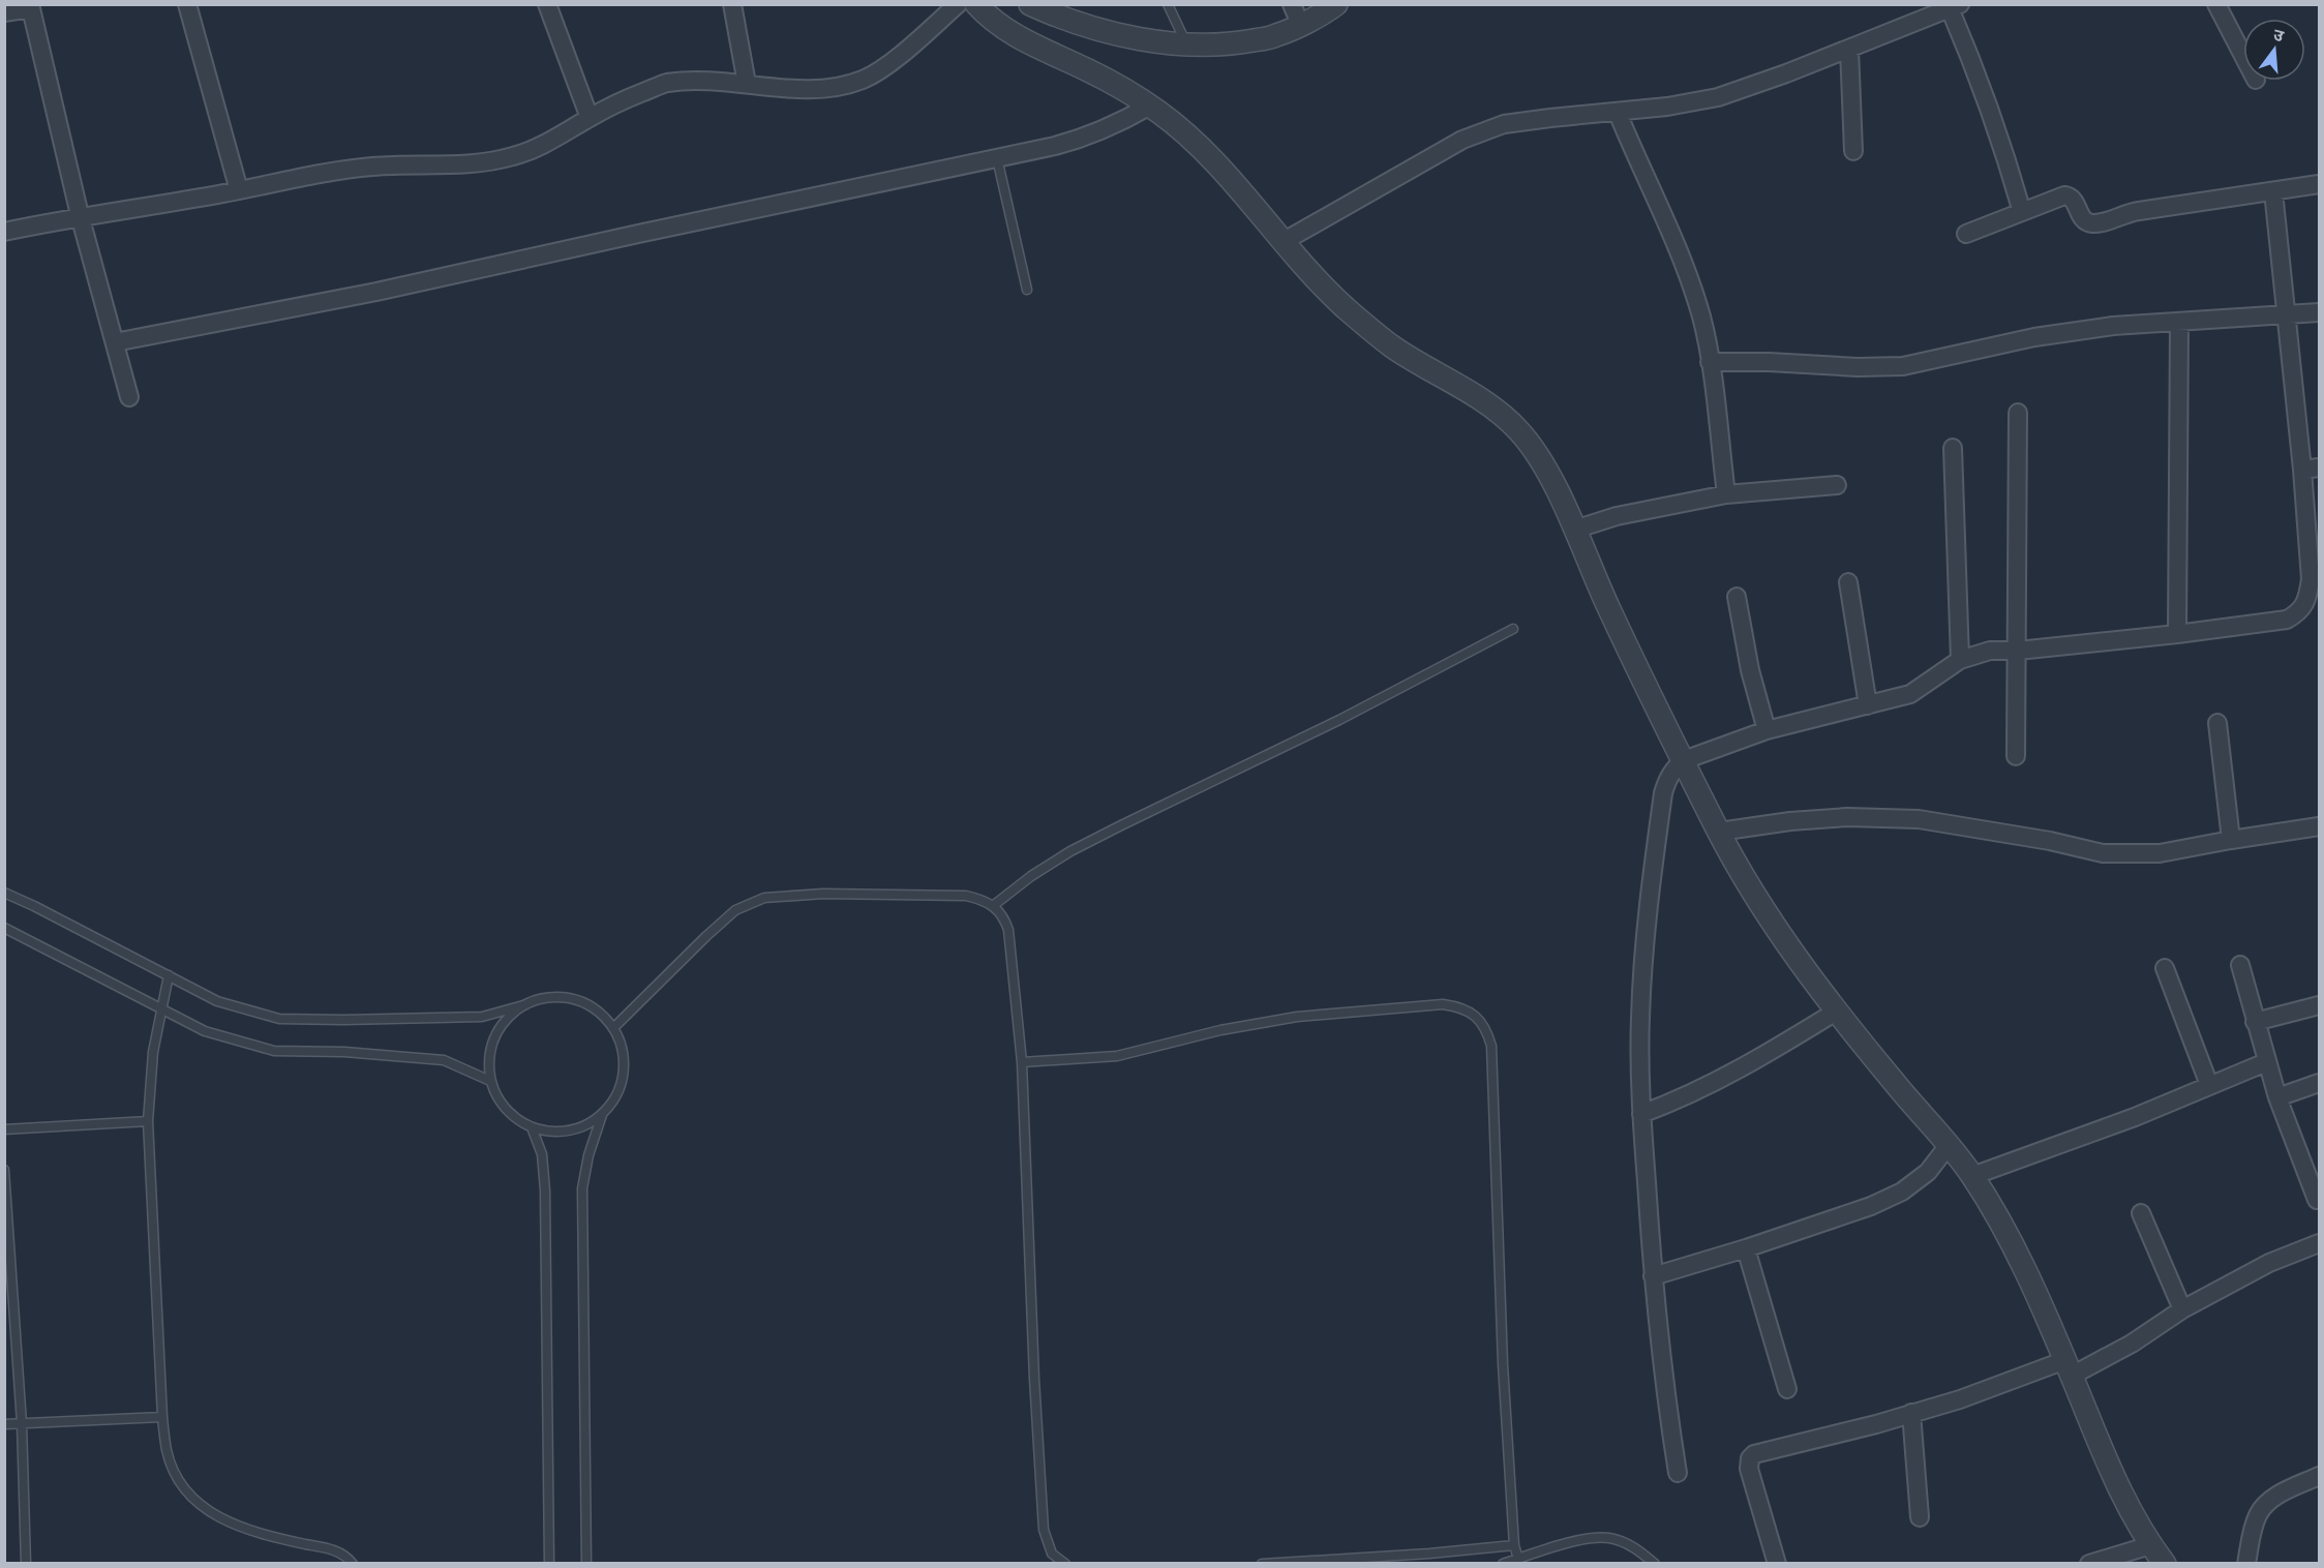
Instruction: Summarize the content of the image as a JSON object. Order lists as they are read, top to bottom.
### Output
{
  "north": "top"
}
